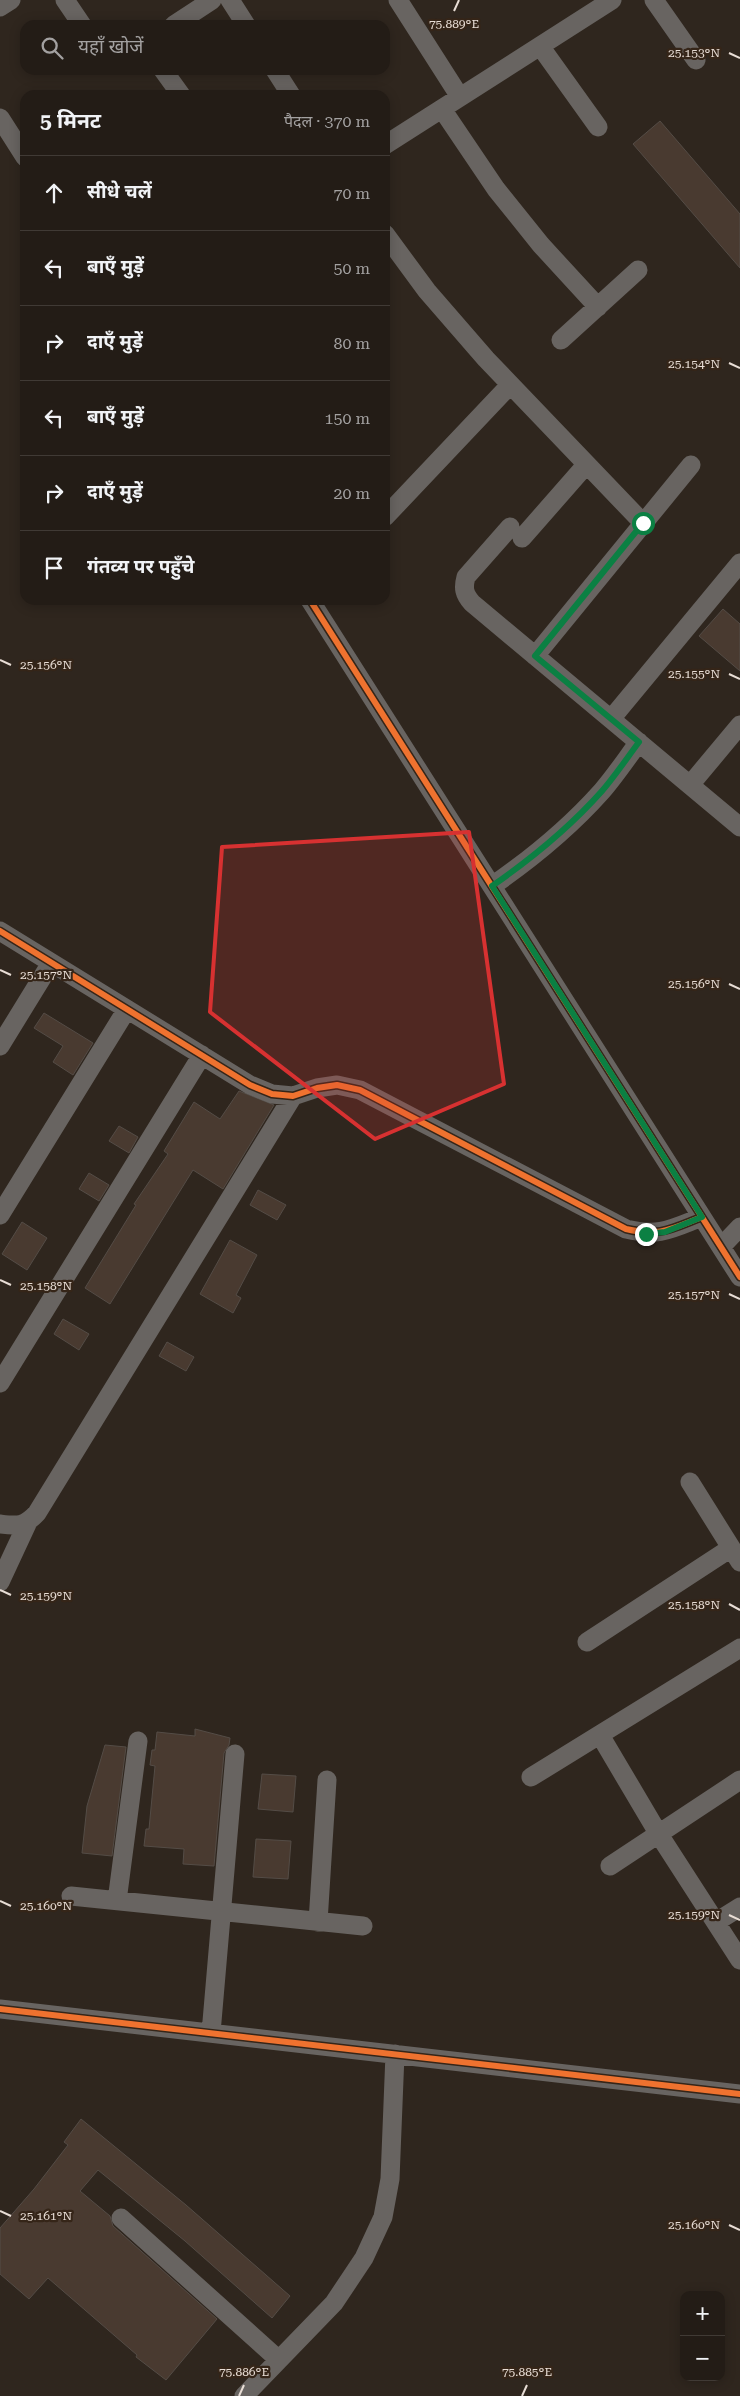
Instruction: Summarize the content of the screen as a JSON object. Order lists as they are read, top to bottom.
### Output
{
  "page": {
    "search": "यहाँ खोजें",
    "heading": ["5 मिनट", "पैदल · 370 m"],
    "list": [
      ["सीधे चलें", "70 m"],
      ["बाएँ मुड़ें", "50 m"],
      ["दाएँ मुड़ें", "80 m"],
      ["बाएँ मुड़ें", "150 m"],
      ["दाएँ मुड़ें", "20 m"],
      "गंतव्य पर पहुँचे"
    ],
    "map_buttons": ["+", "−"]
  },
  "coordinates": [
    "75.889°E",
    "25.153°N",
    "25.154°N",
    "25.156°N",
    "25.155°N",
    "25.157°N",
    "25.158°N",
    "25.159°N",
    "25.160°N",
    "25.161°N",
    "75.886°E",
    "75.885°E"
  ]
}
